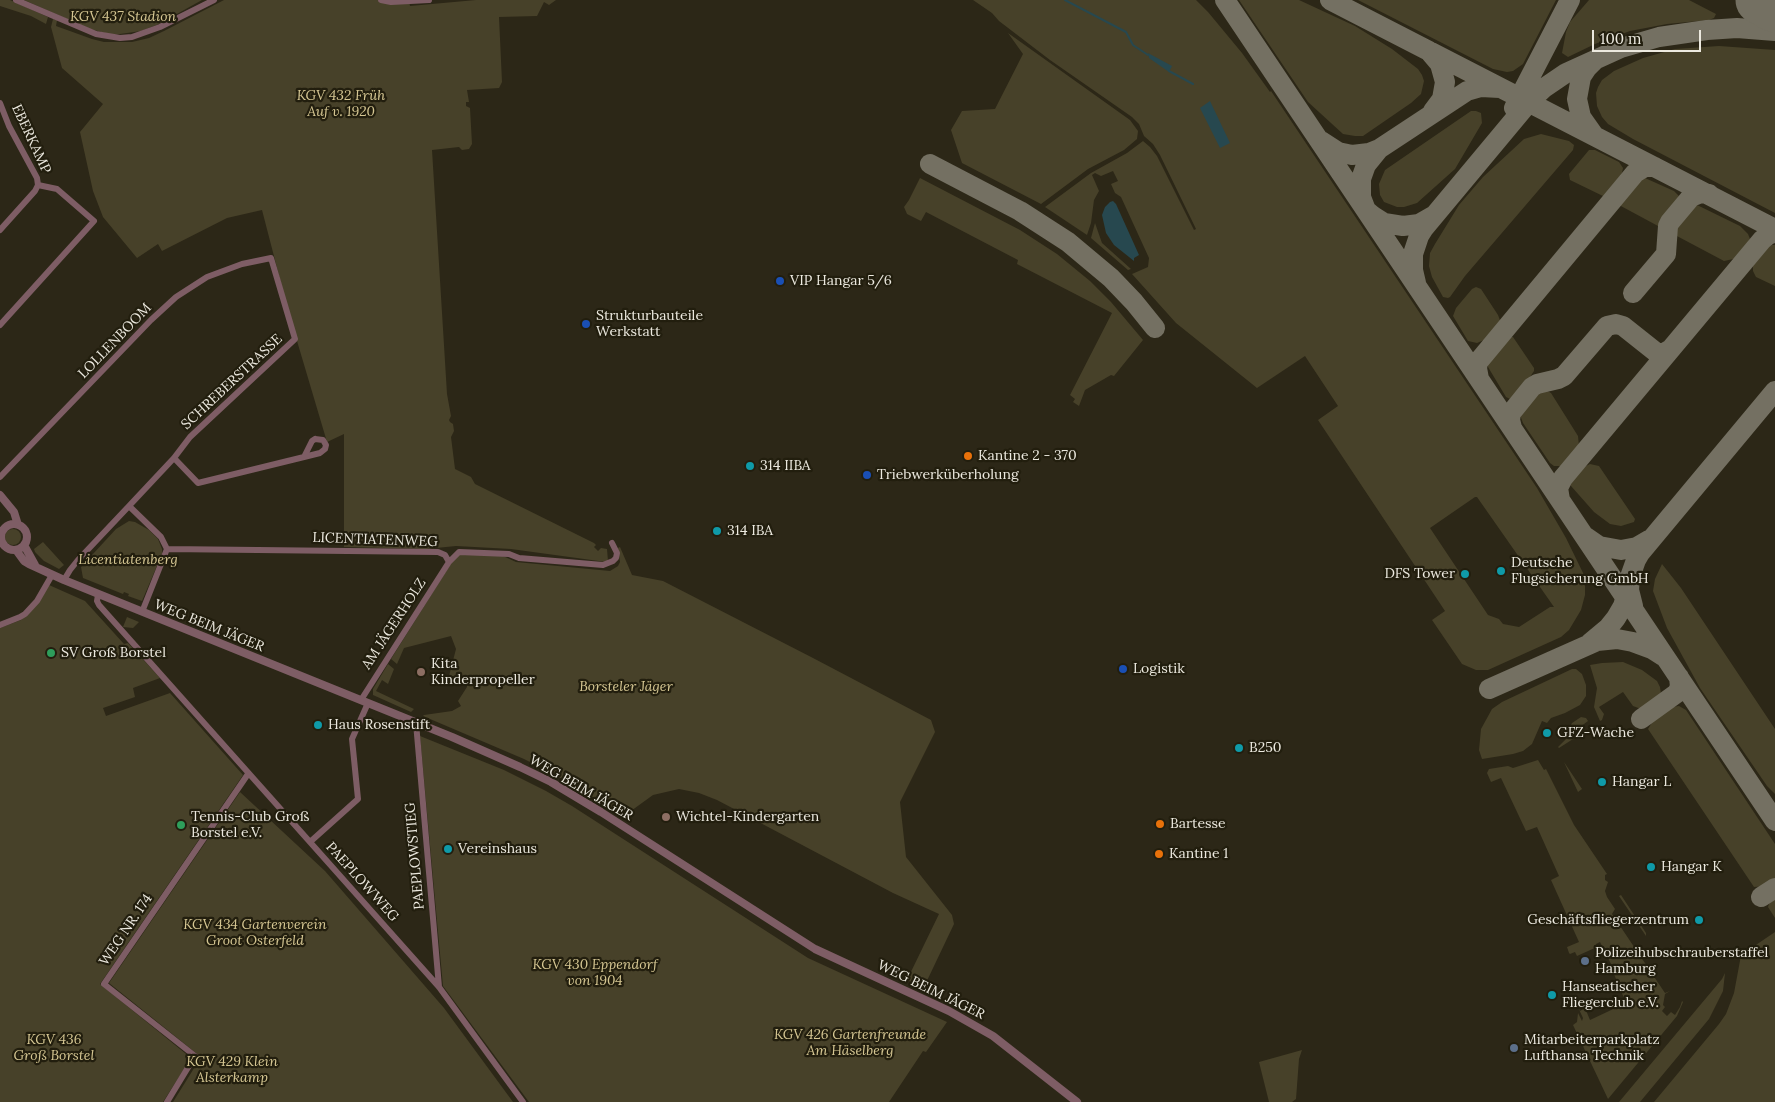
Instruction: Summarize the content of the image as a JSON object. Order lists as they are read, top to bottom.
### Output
{
  "streets": {
    "street": [
      "EBERKAMP",
      "LOLLENBOOM",
      "SCHREBERSTRASSE",
      "LICENTIATENWEG",
      "AM JÄGERHOLZ",
      "WEG BEIM JÄGER",
      "PAEPLOWSTIEG",
      "PAEPLOWWEG",
      "WEG NR. 174"
    ]
  },
  "crossings": [
    ["LOLLENBOOM", "SCHREBERSTRASSE"],
    ["SCHREBERSTRASSE", "WEG BEIM JÄGER"],
    ["LICENTIATENWEG", "AM JÄGERHOLZ"],
    ["AM JÄGERHOLZ", "WEG BEIM JÄGER"],
    ["AM JÄGERHOLZ", "PAEPLOWWEG"],
    ["WEG BEIM JÄGER", "PAEPLOWSTIEG"],
    ["WEG BEIM JÄGER", "PAEPLOWWEG"],
    ["PAEPLOWSTIEG", "PAEPLOWWEG"],
    ["PAEPLOWWEG", "WEG NR. 174"]
  ],
  "parks": [
    "KGV 437 Stadion",
    "KGV 432 Früh Auf v. 1920",
    "Licentiatenberg",
    "Borsteler Jäger",
    "KGV 434 Gartenverein Groot Osterfeld",
    "KGV 430 Eppendorf von 1904",
    "KGV 426 Gartenfreunde Am Häselberg",
    "KGV 436 Groß Borstel",
    "KGV 429 Klein Alsterkamp"
  ],
  "places": [
    "VIP Hangar 5/6",
    "Strukturbauteile Werkstatt",
    "Kantine 2 - 370",
    "314 IIBA",
    "Triebwerküberholung",
    "314 IBA",
    "Deutsche Flugsicherung GmbH",
    "DFS Tower",
    "SV Groß Borstel",
    "Logistik",
    "Kita Kinderpropeller",
    "Haus Rosenstift",
    "GFZ-Wache",
    "B250",
    "Hangar L",
    "Wichtel-Kindergarten",
    "Bartesse",
    "Tennis-Club Groß Borstel e.V.",
    "Vereinshaus",
    "Kantine 1",
    "Hangar K",
    "Geschäftsfliegerzentrum",
    "Polizeihubschrauberstaffel Hamburg",
    "Hanseatischer Fliegerclub e.V.",
    "Mitarbeiterparkplatz Lufthansa Technik"
  ],
  "scale_bar": "100 m"
}
